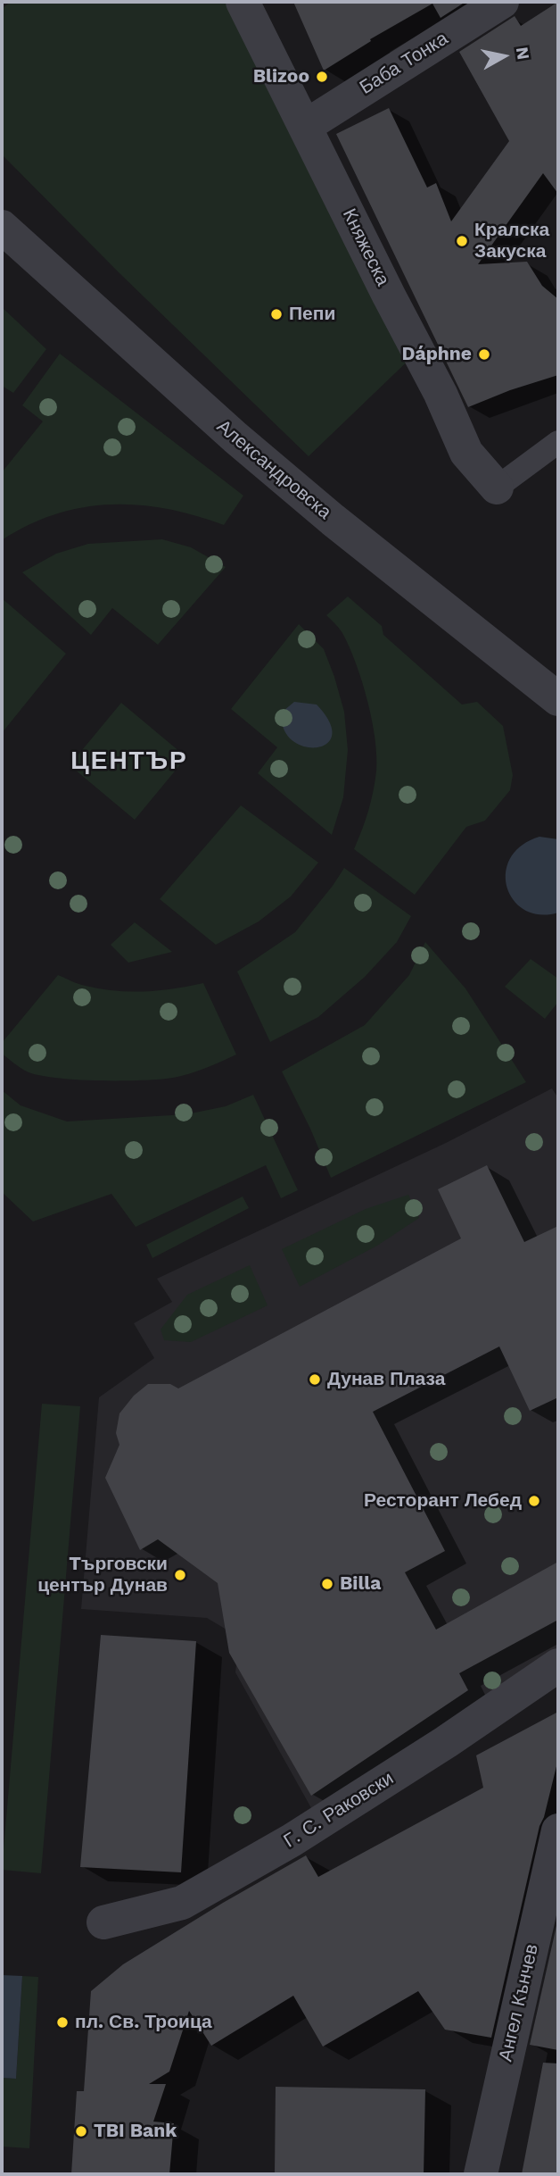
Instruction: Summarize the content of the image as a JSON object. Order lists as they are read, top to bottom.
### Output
{
  "streets": {
    "street": [
      "Баба Тонка",
      "Княжеска",
      "Александровска",
      "Г. С. Раковски",
      "Ангел Кънчев"
    ]
  },
  "crossings": [
    ["Баба Тонка", "Княжеска"]
  ],
  "districts": ["ЦЕНТЪР"],
  "places": [
    "Blizoo",
    "Кралска Закуска",
    "Пепи",
    "Dáphne",
    "Дунав Плаза",
    "Ресторант Лебед",
    "Tърговски център Дунав",
    "Billa",
    "пл. Св. Троица",
    "TBI Bank"
  ],
  "north": "right"
}
